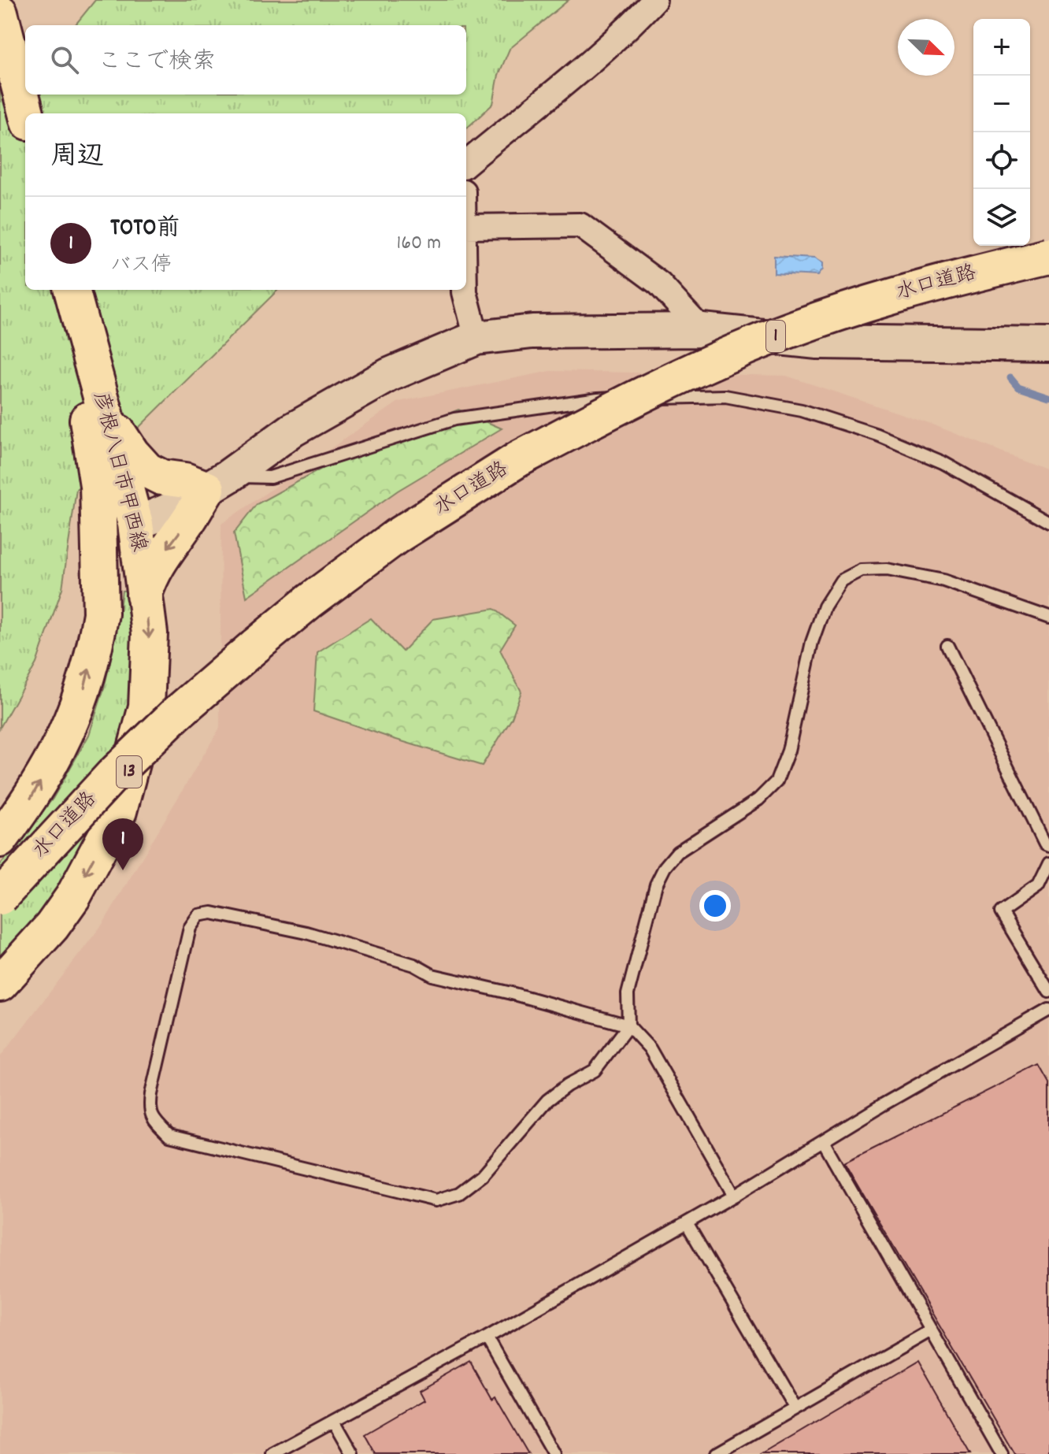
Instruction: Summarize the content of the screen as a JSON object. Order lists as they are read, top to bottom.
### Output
{
  "streets": {
    "main road": [
      "水口道路",
      "1",
      "彦根八日市甲西線",
      "13"
    ]
  },
  "crossings": [
    ["彦根八日市甲西線", "13"]
  ],
  "north": "bottom right",
  "page": {
    "map_buttons": ["+", "−"],
    "search": "ここで検索",
    "heading": "周辺",
    "list": [
      {
        "mark": "1",
        "name": "TOTO前",
        "note": "バス停",
        "value": "160 m"
      }
    ],
    "pins": "1"
  }
}
